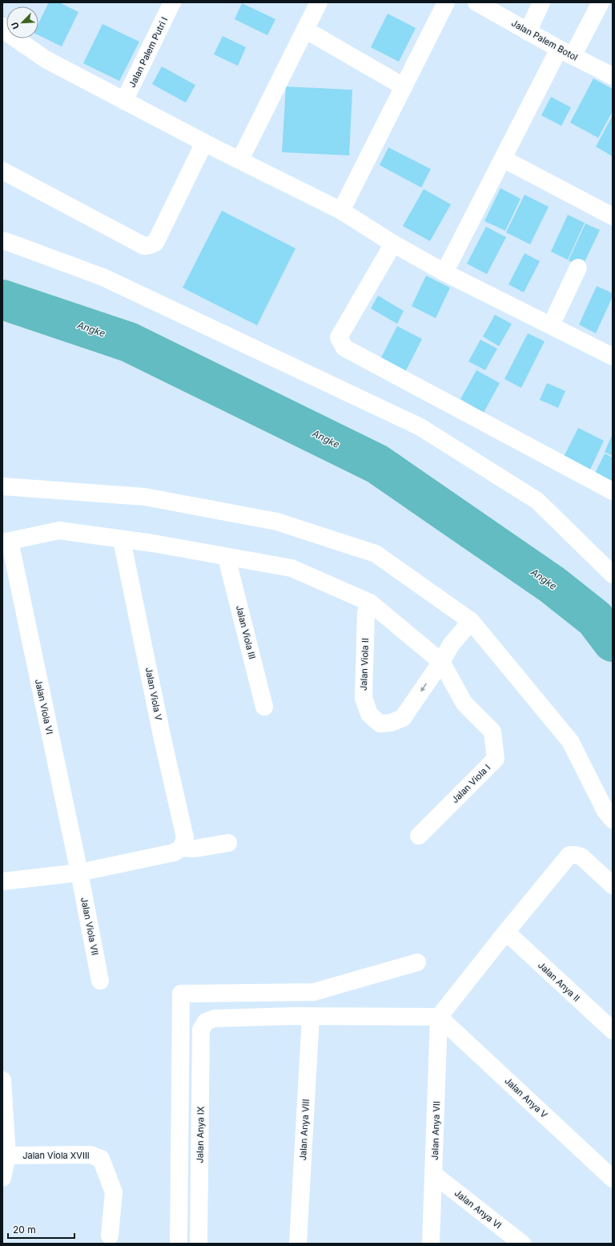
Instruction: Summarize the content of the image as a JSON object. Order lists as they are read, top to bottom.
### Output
{
  "streets": {
    "street": [
      "Jalan Palem Botol",
      "Jalan Palem Putri I",
      "Jalan Viola III",
      "Jalan Viola II",
      "Jalan Viola V",
      "Jalan Viola VI",
      "Jalan Viola I",
      "Jalan Viola VII",
      "Jalan Anya II",
      "Jalan Anya V",
      "Jalan Anya VIII",
      "Jalan Anya VII",
      "Jalan Anya IX",
      "Jalan Viola XVIII",
      "Jalan Anya VI"
    ]
  },
  "crossings": [
    ["Jalan Viola II", "Jalan Viola I"],
    ["Jalan Viola VI", "Jalan Viola VII"],
    ["Jalan Anya V", "Jalan Anya VII"],
    ["Jalan Anya VIII", "Jalan Anya IX"],
    ["Jalan Anya VII", "Jalan Anya VI"]
  ],
  "water": ["Angke"],
  "scale_bar": "20 m",
  "north": "bottom left"
}
